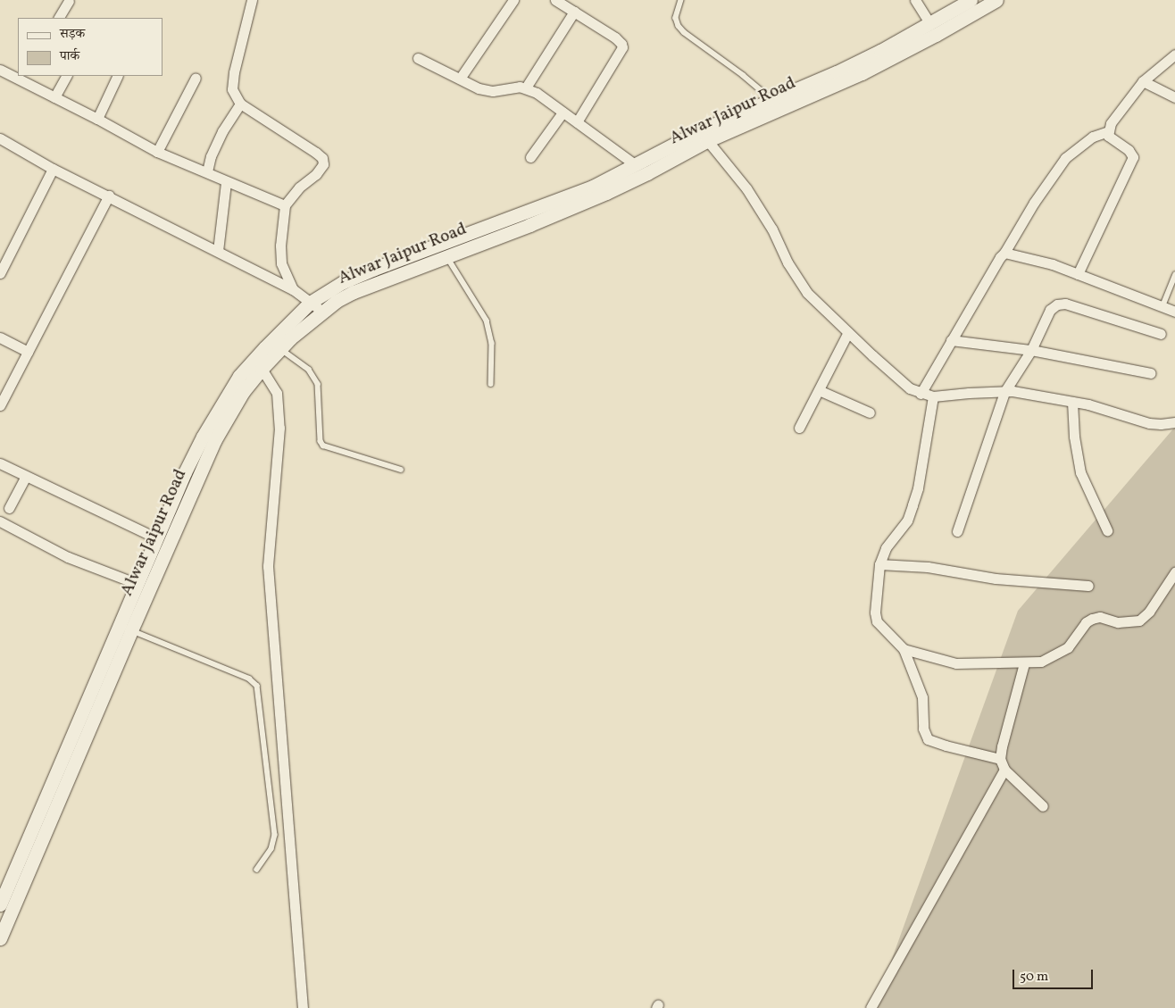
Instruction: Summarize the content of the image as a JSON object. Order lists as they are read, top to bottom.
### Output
{
  "streets": {
    "main road": ["Alwar Jaipur Road"]
  },
  "legend": ["सड़क", "पार्क"],
  "scale_bar": "50 m"
}
